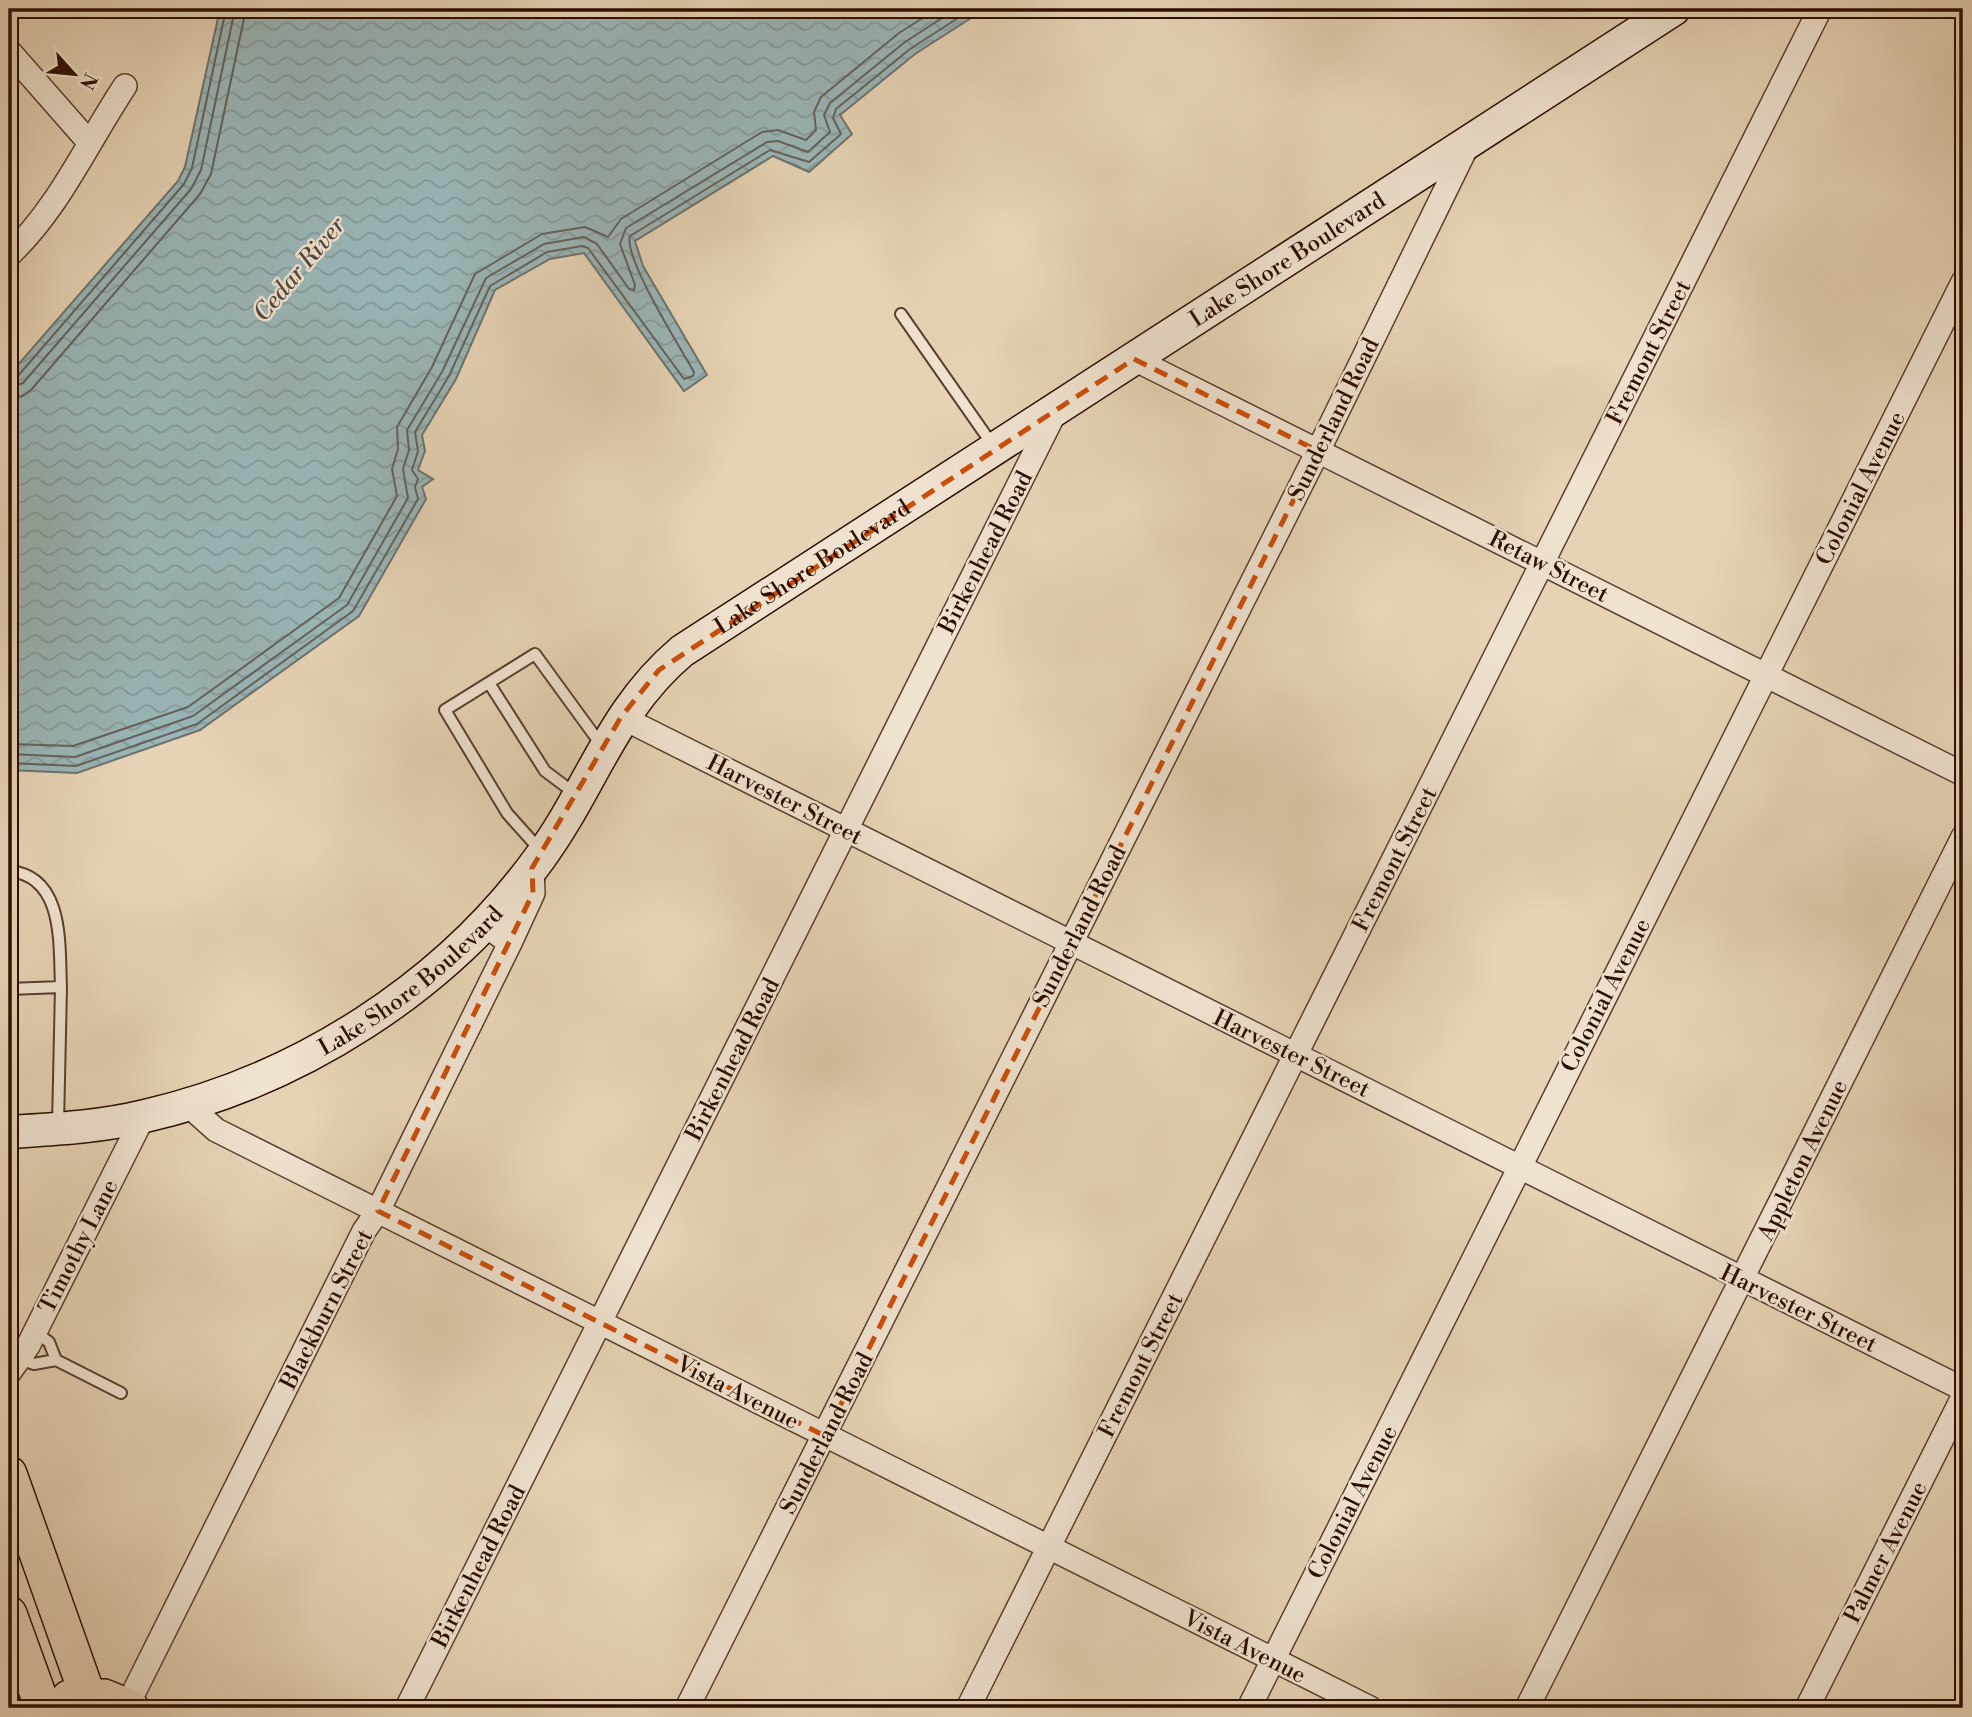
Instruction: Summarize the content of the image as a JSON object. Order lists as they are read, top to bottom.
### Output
{
  "streets": {
    "street": [
      "Lake Shore Boulevard",
      "Fremont Street",
      "Sunderland Road",
      "Colonial Avenue",
      "Birkenhead Road",
      "Retaw Street",
      "Harvester Street",
      "Appleton Avenue",
      "Timothy Lane",
      "Blackburn Street",
      "Vista Avenue",
      "Palmer Avenue"
    ]
  },
  "crossings": [
    ["Lake Shore Boulevard", "Sunderland Road"],
    ["Lake Shore Boulevard", "Birkenhead Road"],
    ["Lake Shore Boulevard", "Retaw Street"],
    ["Lake Shore Boulevard", "Harvester Street"],
    ["Lake Shore Boulevard", "Timothy Lane"],
    ["Lake Shore Boulevard", "Blackburn Street"],
    ["Lake Shore Boulevard", "Vista Avenue"],
    ["Fremont Street", "Retaw Street"],
    ["Fremont Street", "Harvester Street"],
    ["Fremont Street", "Vista Avenue"],
    ["Sunderland Road", "Retaw Street"],
    ["Sunderland Road", "Harvester Street"],
    ["Sunderland Road", "Vista Avenue"],
    ["Colonial Avenue", "Retaw Street"],
    ["Colonial Avenue", "Harvester Street"],
    ["Colonial Avenue", "Vista Avenue"],
    ["Birkenhead Road", "Harvester Street"],
    ["Birkenhead Road", "Vista Avenue"],
    ["Harvester Street", "Appleton Avenue"],
    ["Blackburn Street", "Vista Avenue"]
  ],
  "water": ["Cedar River"],
  "north": "bottom right"
}
